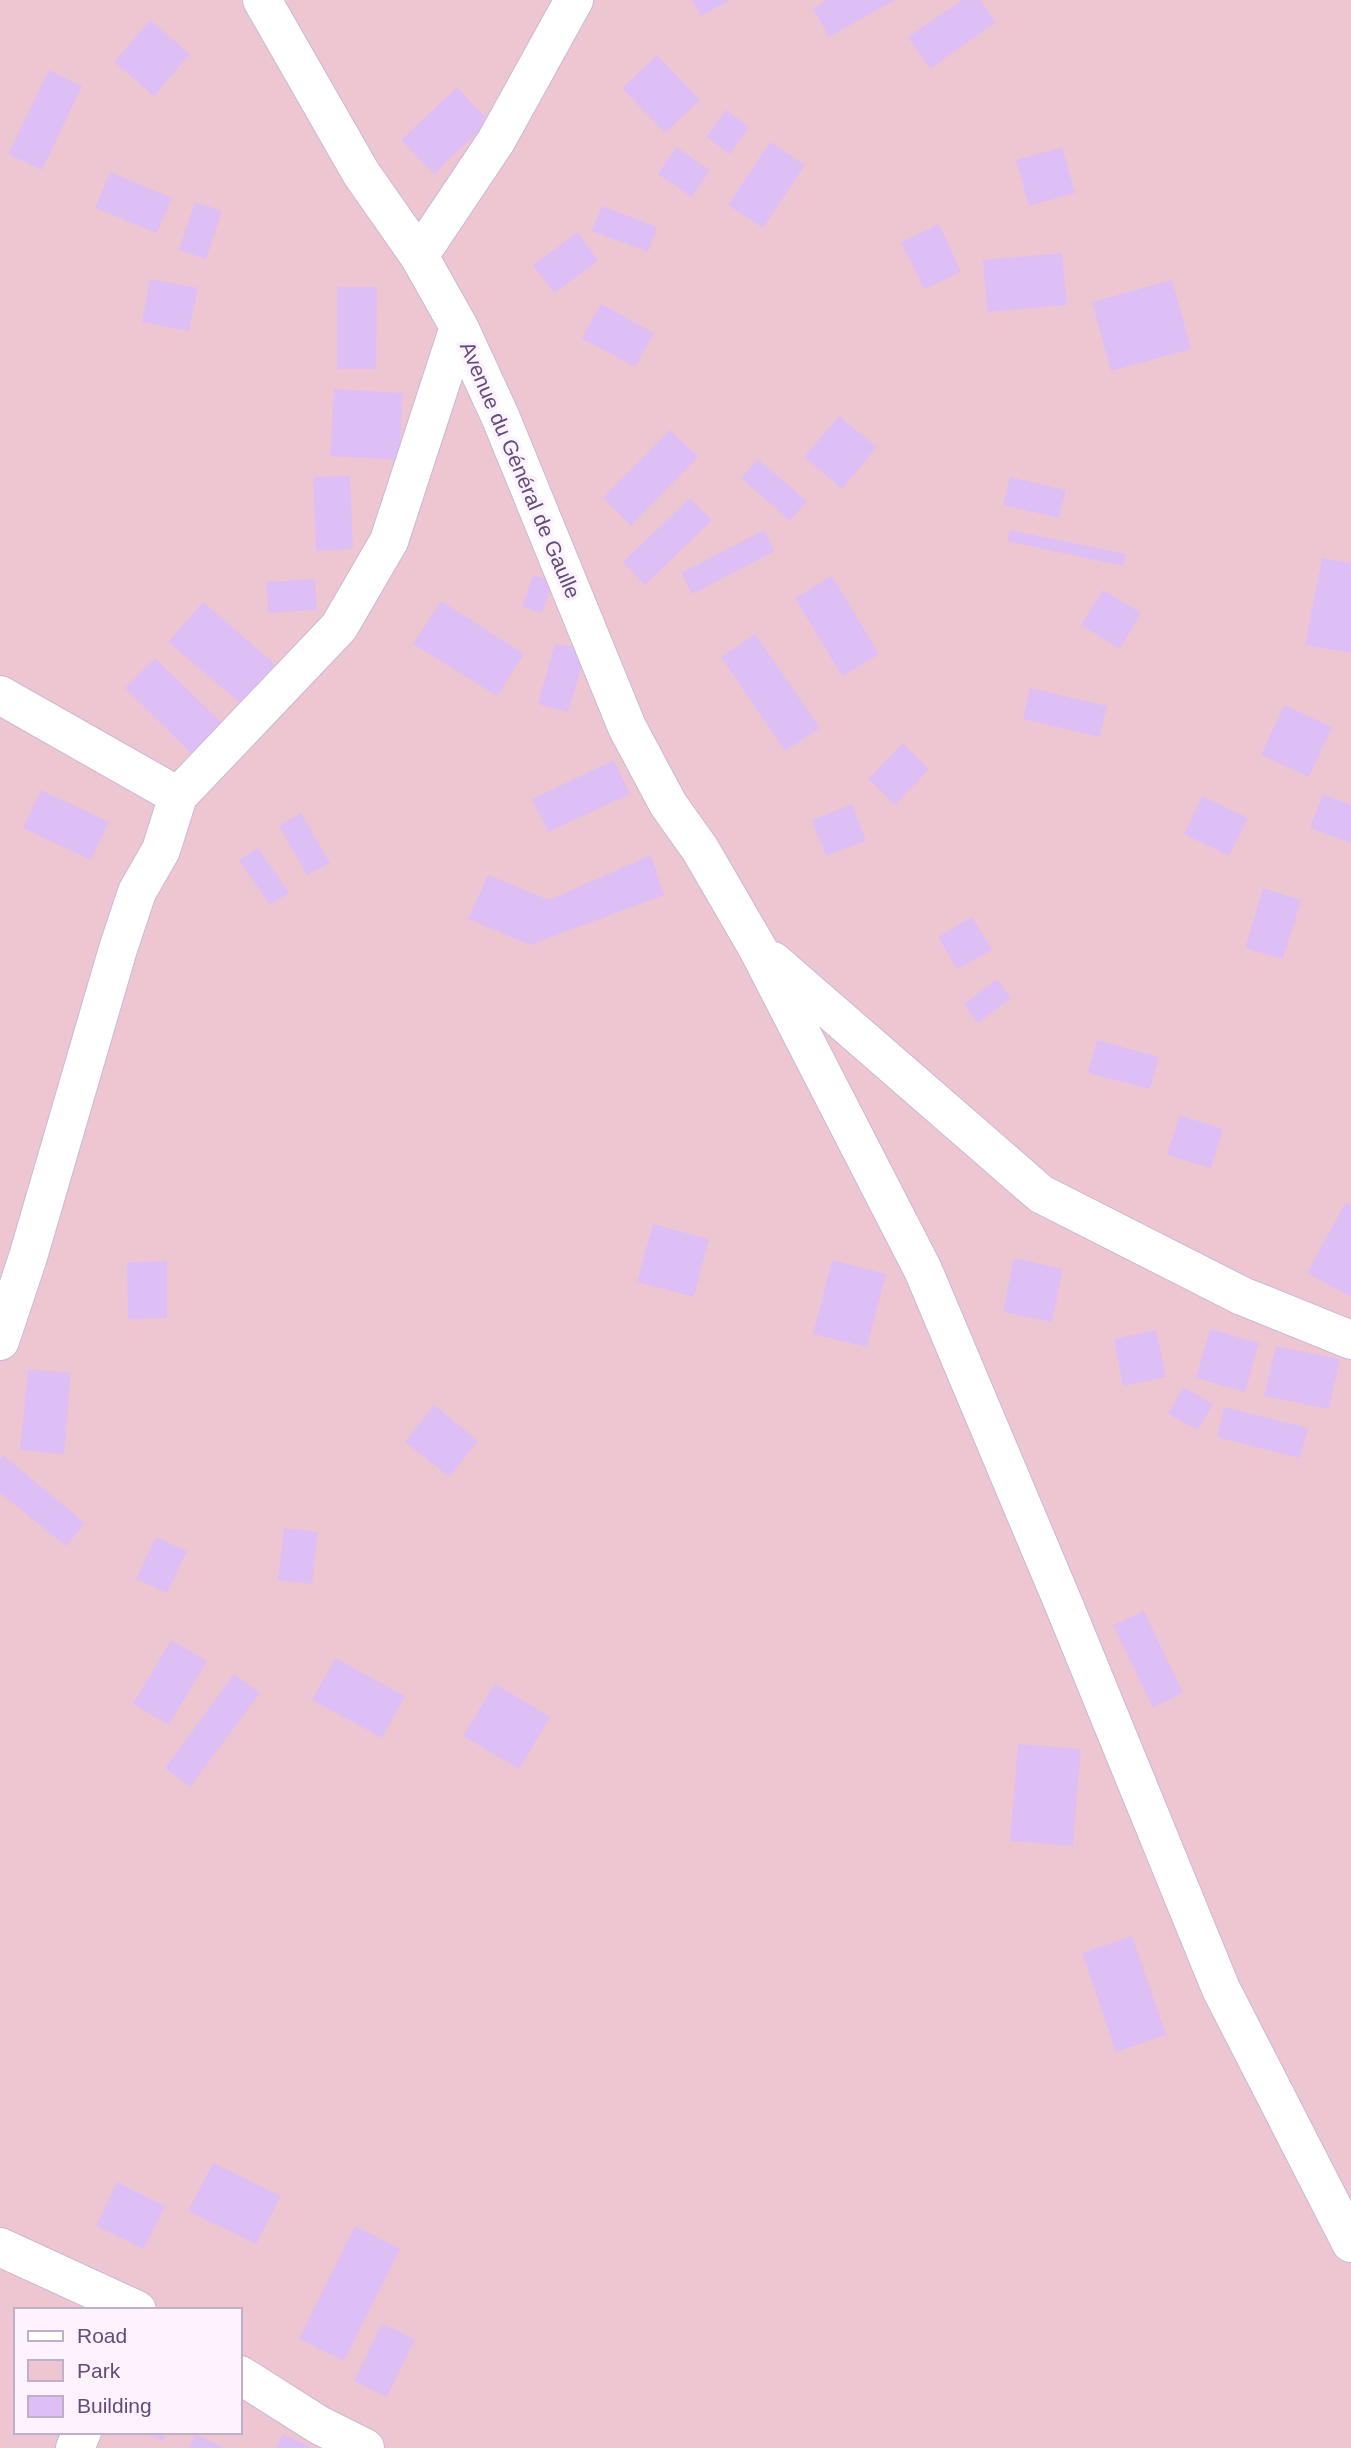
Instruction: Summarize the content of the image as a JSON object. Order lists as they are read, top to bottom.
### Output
{
  "streets": {
    "street": ["Avenue du Général de Gaulle"]
  },
  "legend": ["Road", "Park", "Building"]
}
